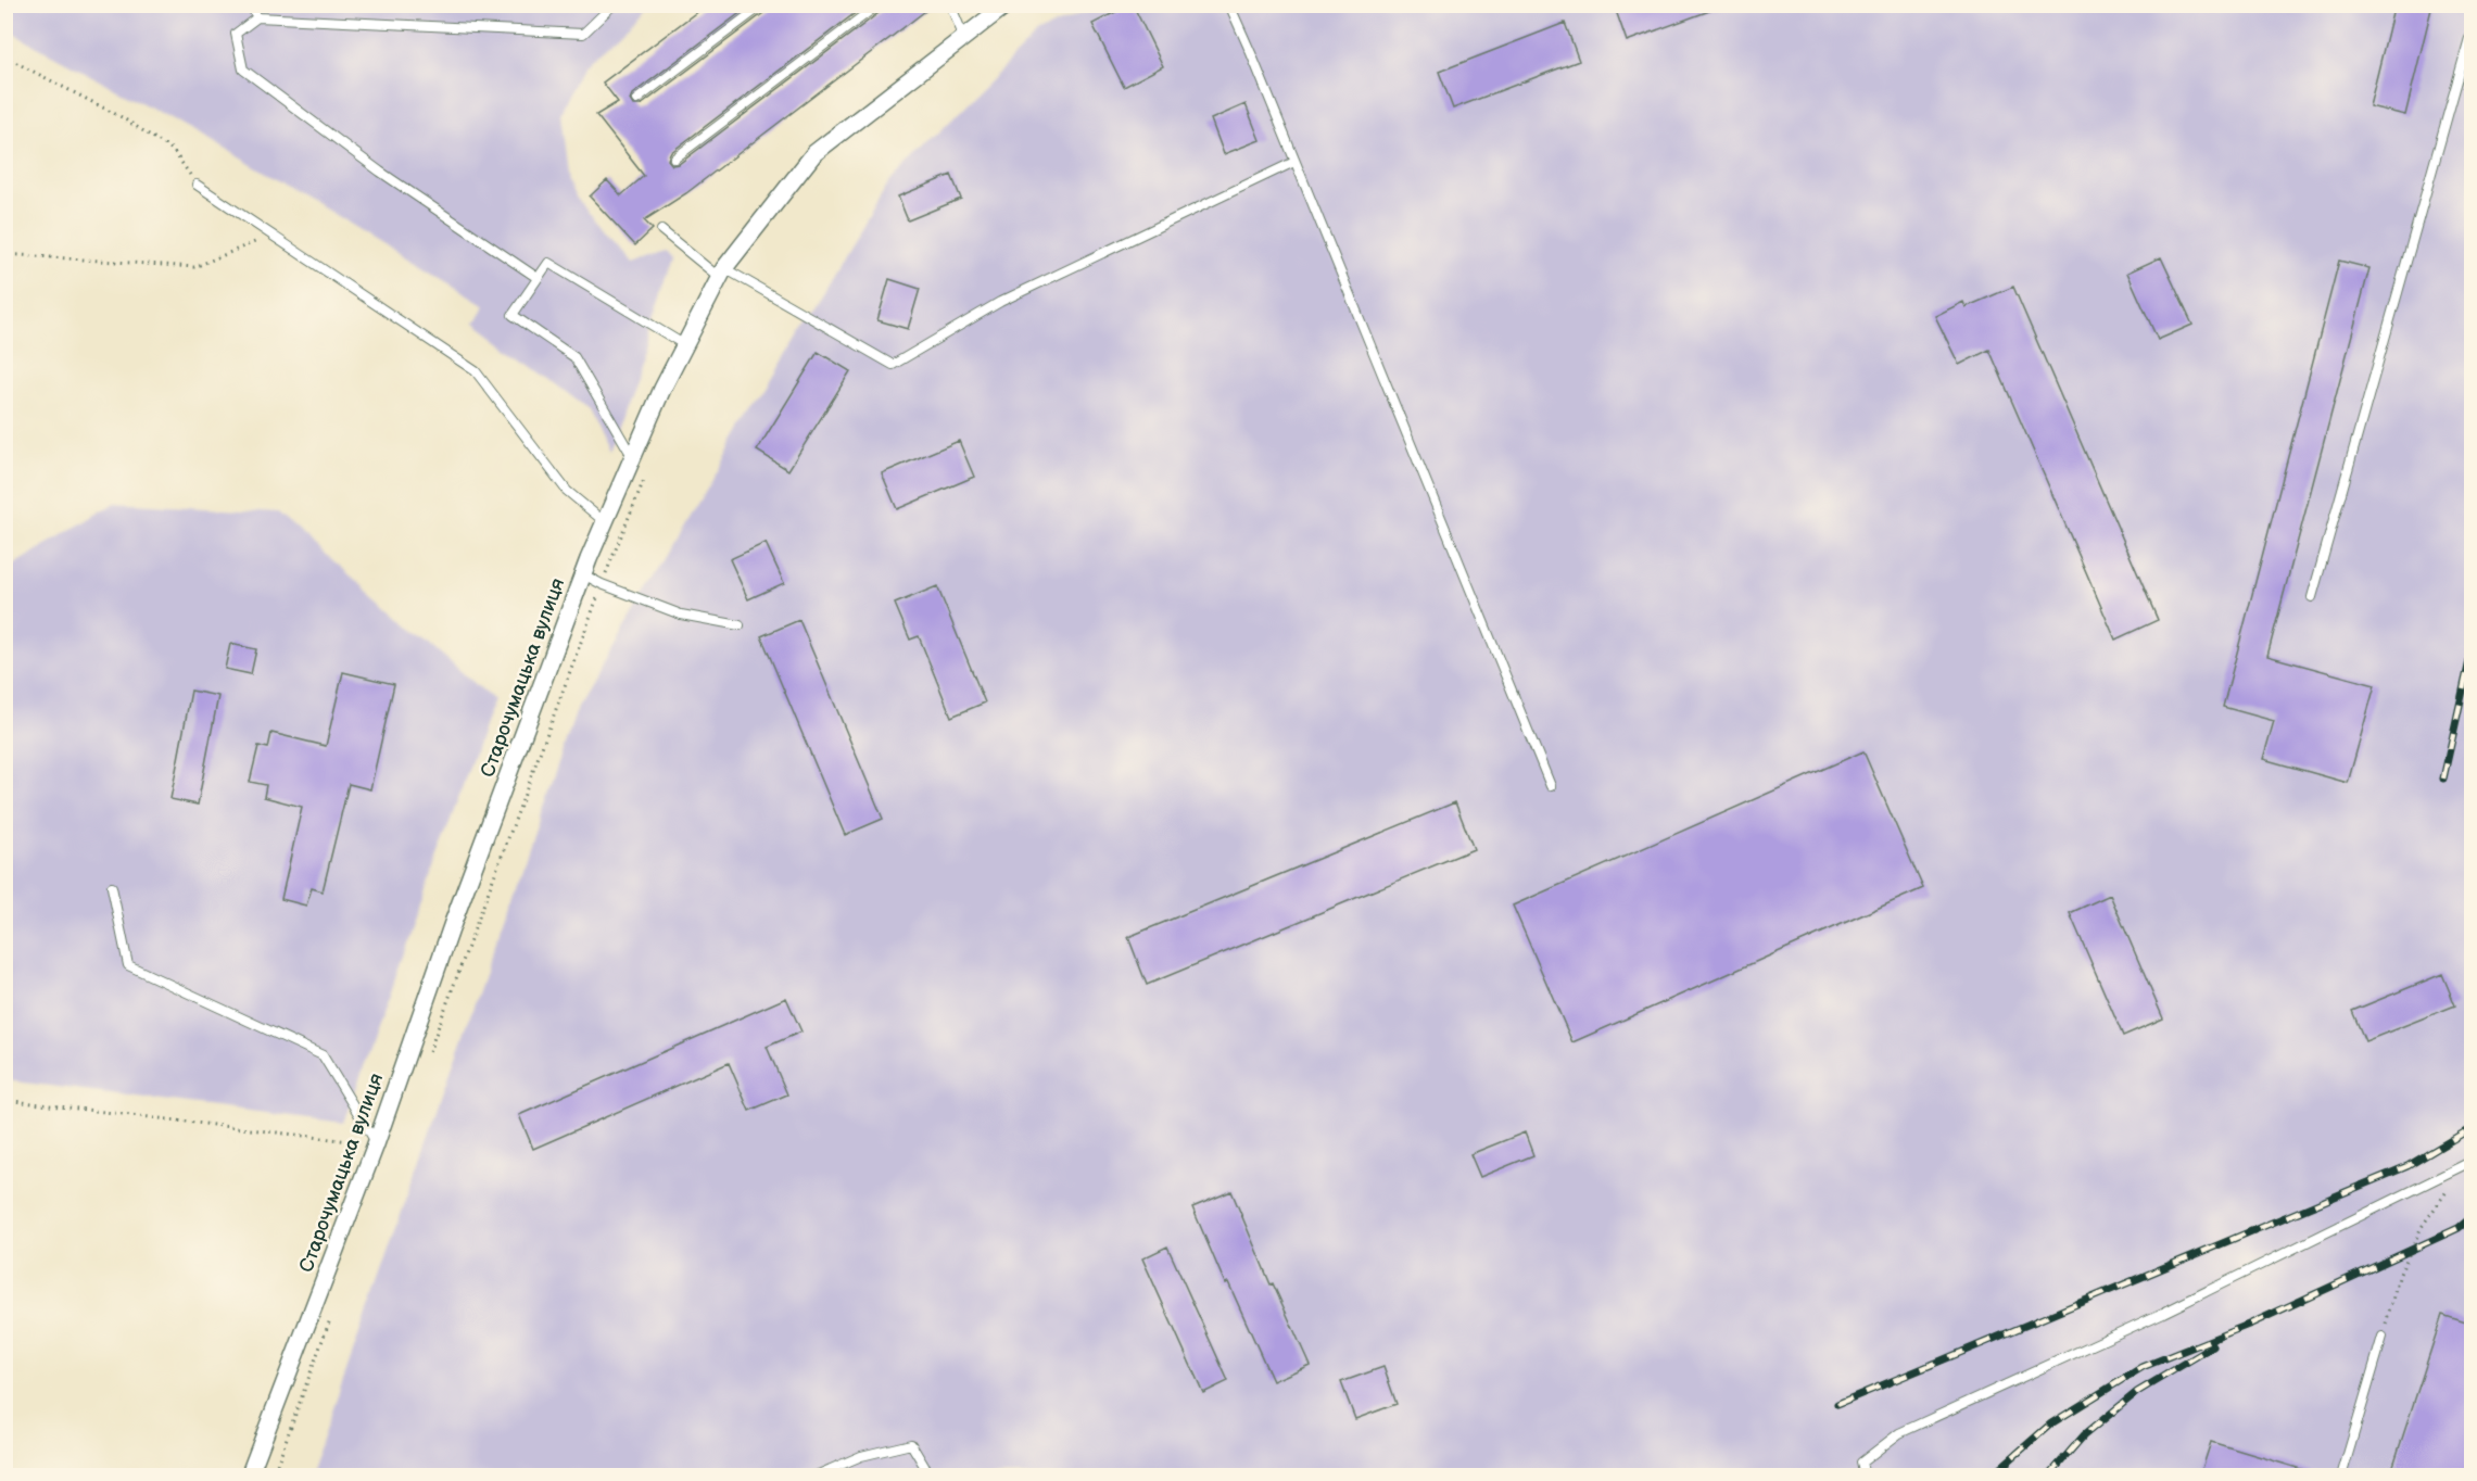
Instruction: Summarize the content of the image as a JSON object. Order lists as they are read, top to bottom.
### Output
{
  "streets": {
    "street": ["Старочумацька вулиця"]
  }
}
